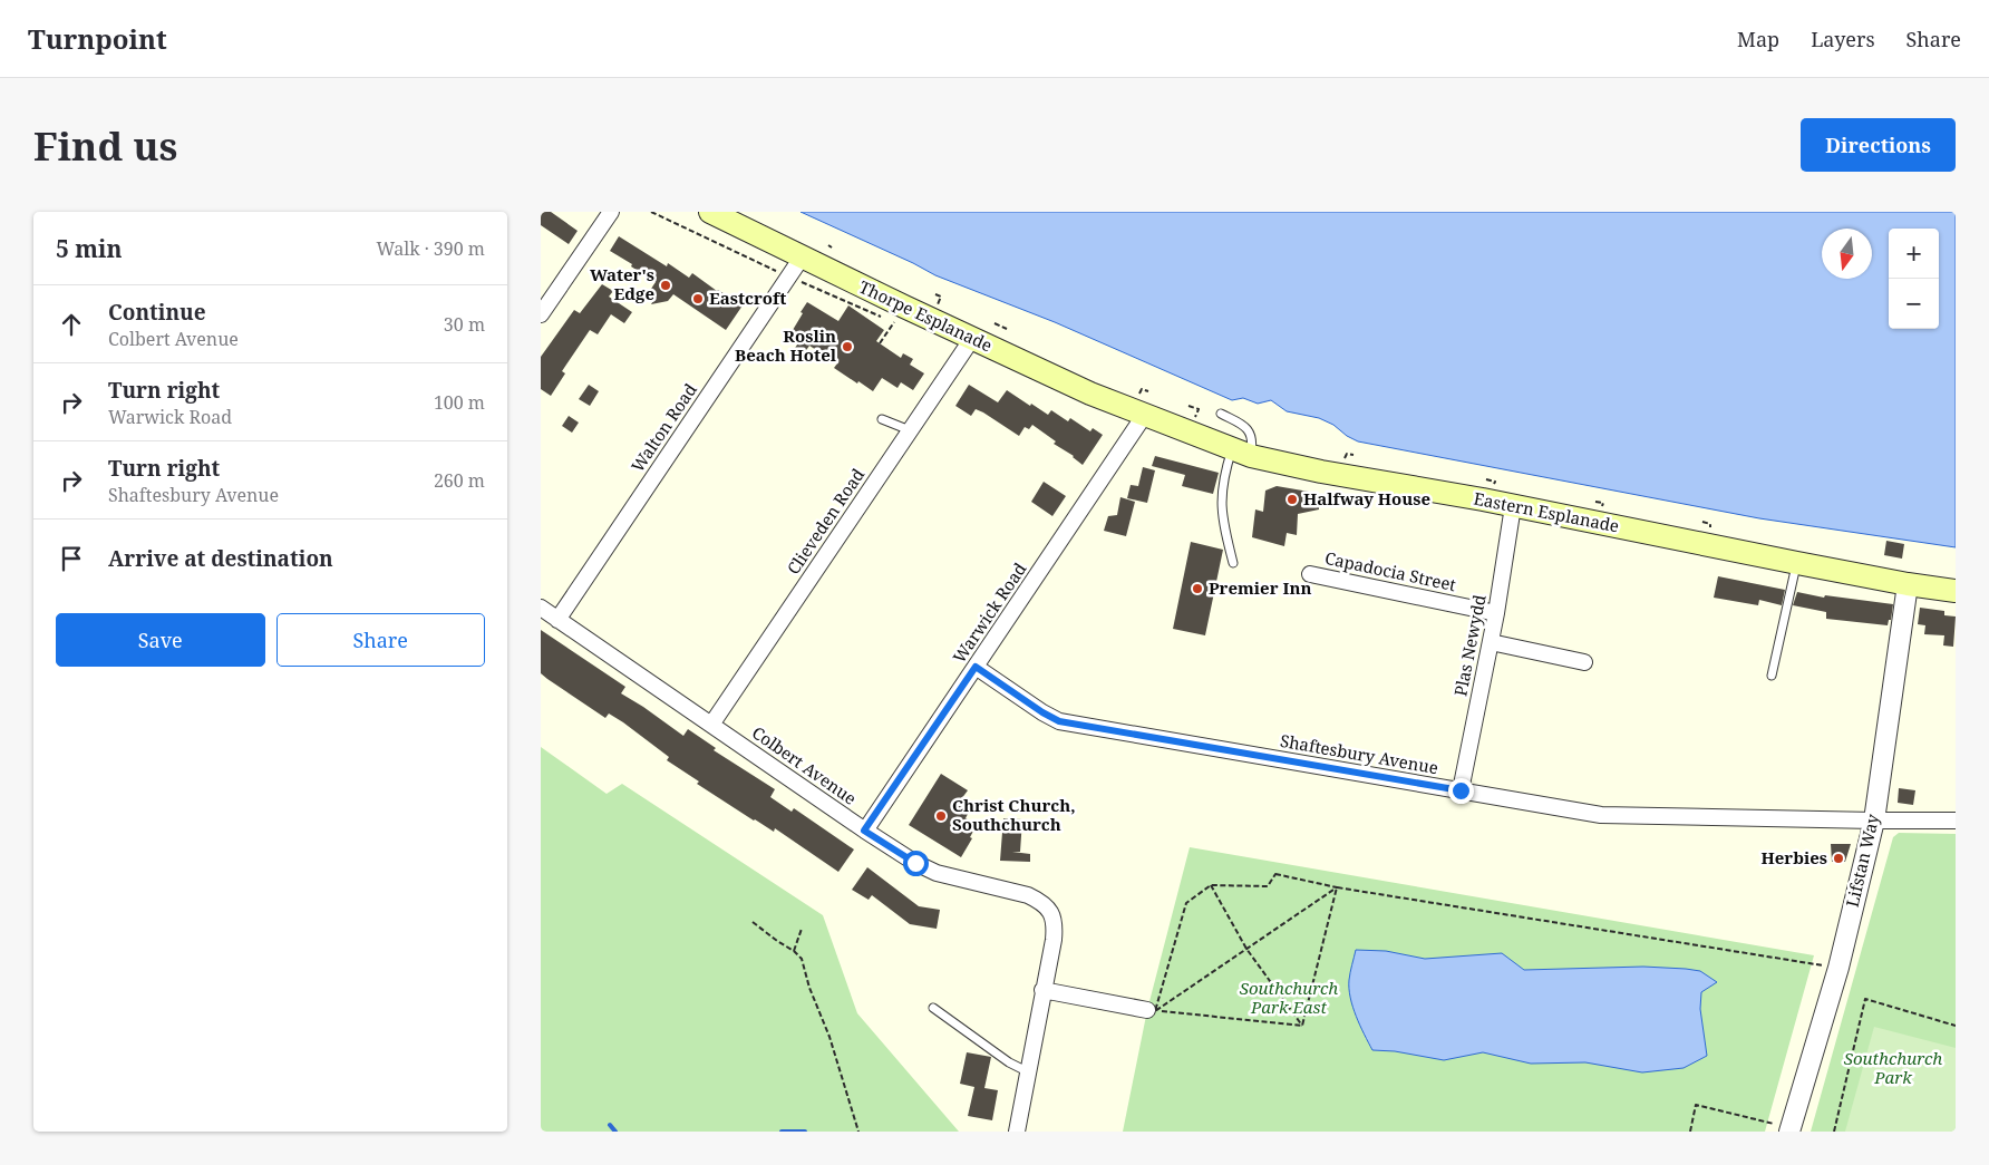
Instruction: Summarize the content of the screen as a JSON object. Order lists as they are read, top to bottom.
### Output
{
  "streets": {
    "main road": ["Thorpe Esplanade", "Eastern Esplanade"],
    "street": [
      "Walton Road",
      "Clieveden Road",
      "Capadocia Street",
      "Warwick Road",
      "Plas Newydd",
      "Shaftesbury Avenue",
      "Colbert Avenue",
      "Lifstan Way"
    ]
  },
  "crossings": [
    ["Thorpe Esplanade", "Walton Road"],
    ["Thorpe Esplanade", "Eastern Esplanade"],
    ["Thorpe Esplanade", "Clieveden Road"],
    ["Thorpe Esplanade", "Warwick Road"],
    ["Walton Road", "Colbert Avenue"],
    ["Eastern Esplanade", "Warwick Road"],
    ["Eastern Esplanade", "Plas Newydd"],
    ["Eastern Esplanade", "Lifstan Way"],
    ["Clieveden Road", "Colbert Avenue"],
    ["Capadocia Street", "Plas Newydd"],
    ["Warwick Road", "Shaftesbury Avenue"],
    ["Warwick Road", "Colbert Avenue"],
    ["Plas Newydd", "Shaftesbury Avenue"],
    ["Shaftesbury Avenue", "Lifstan Way"]
  ],
  "parks": ["Southchurch Park East", "Southchurch Park"],
  "places": [
    "Water's Edge",
    "Eastcroft",
    "Roslin Beach Hotel",
    "Halfway House",
    "Premier Inn",
    "Christ Church, Southchurch",
    "Herbies"
  ],
  "north": "bottom",
  "page": {
    "header": "Turnpoint",
    "nav": ["Map", "Layers", "Share"],
    "buttons": [
      "Directions",
      ["Save", "Share"]
    ],
    "title": "Find us",
    "heading": ["5 min", "Walk · 390 m"],
    "map_buttons": ["+", "−"],
    "list": [
      ["Continue", "Colbert Avenue", "30 m"],
      ["Turn right", "Warwick Road", "100 m"],
      ["Turn right", "Shaftesbury Avenue", "260 m"],
      "Arrive at destination"
    ]
  }
}
